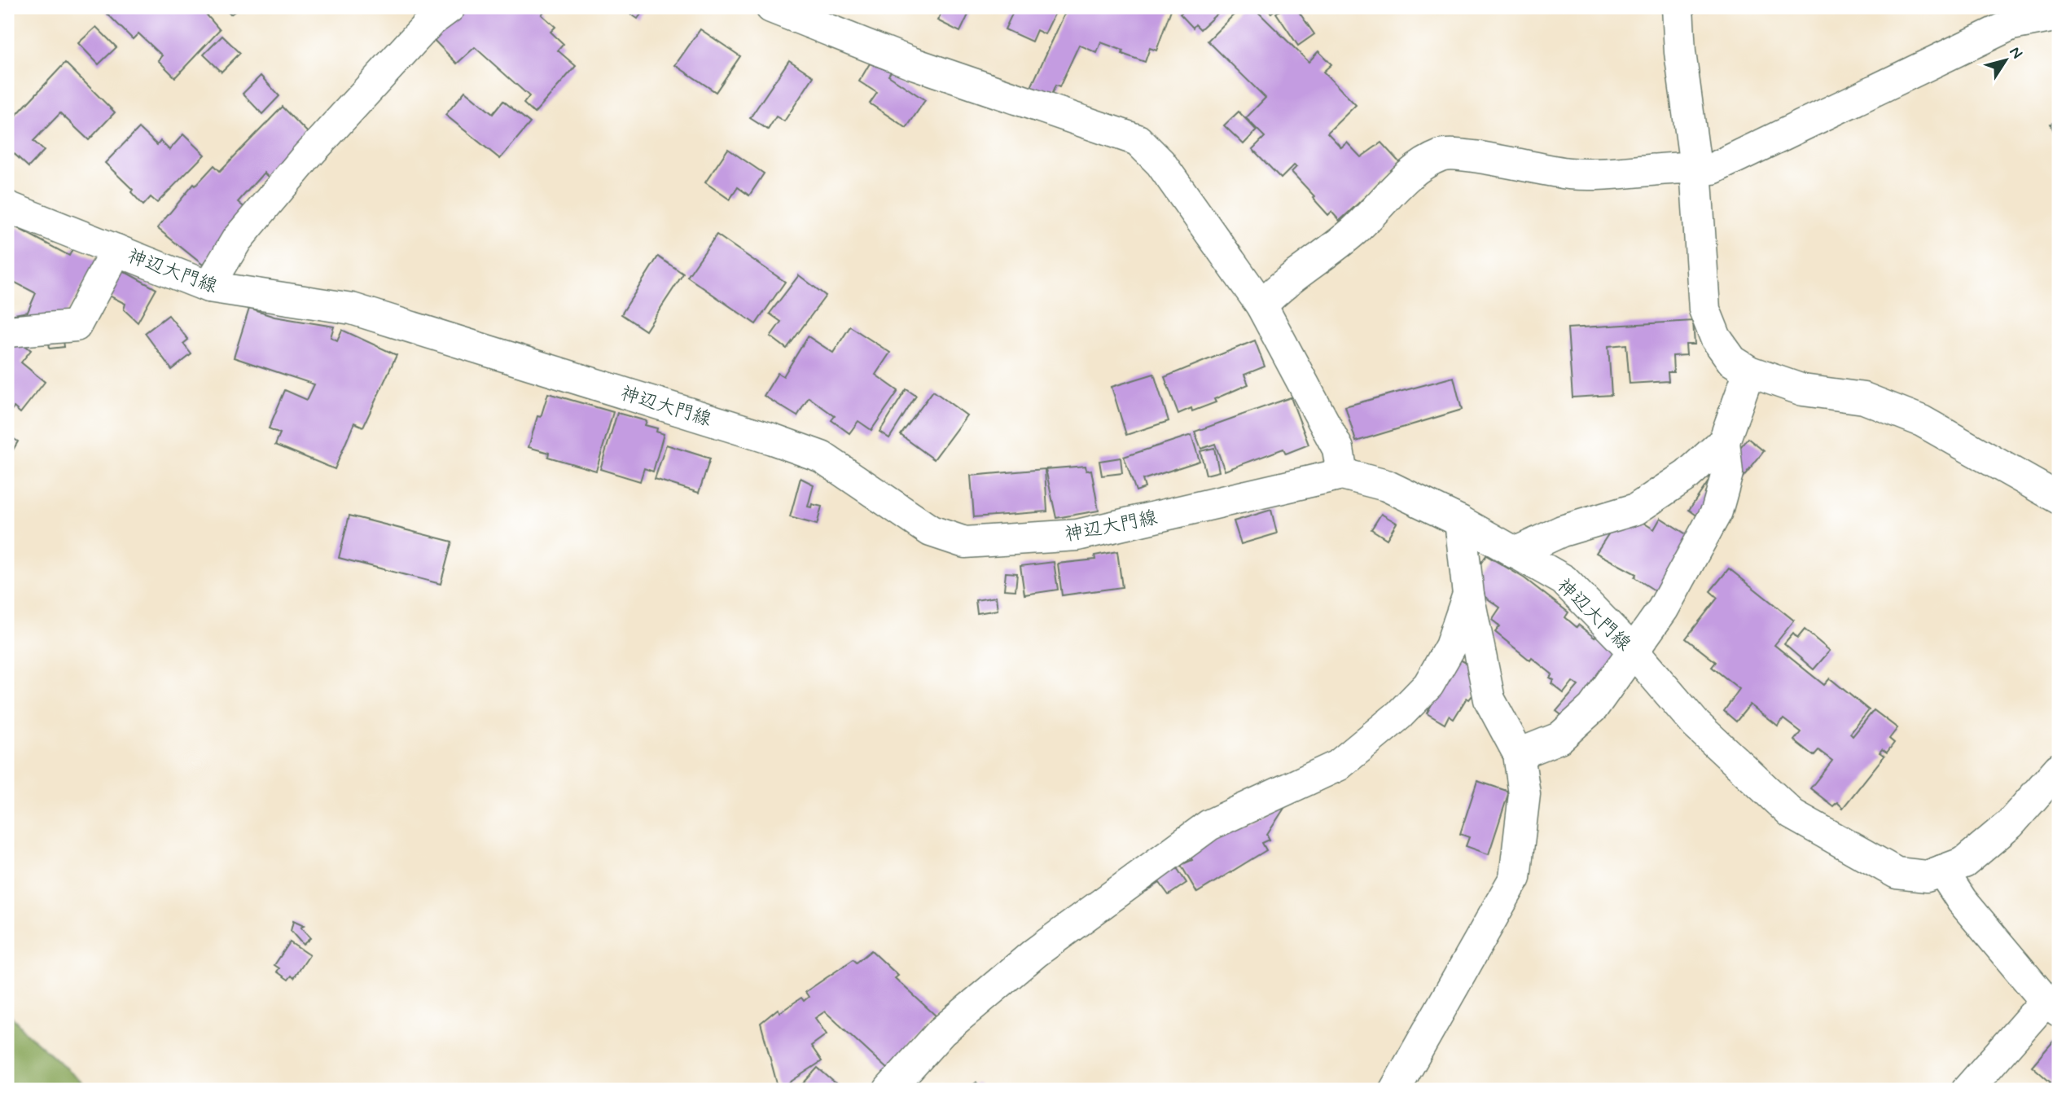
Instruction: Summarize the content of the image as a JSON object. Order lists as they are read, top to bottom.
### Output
{
  "streets": {
    "street": ["神辺大門線"]
  },
  "north": "top right"
}
